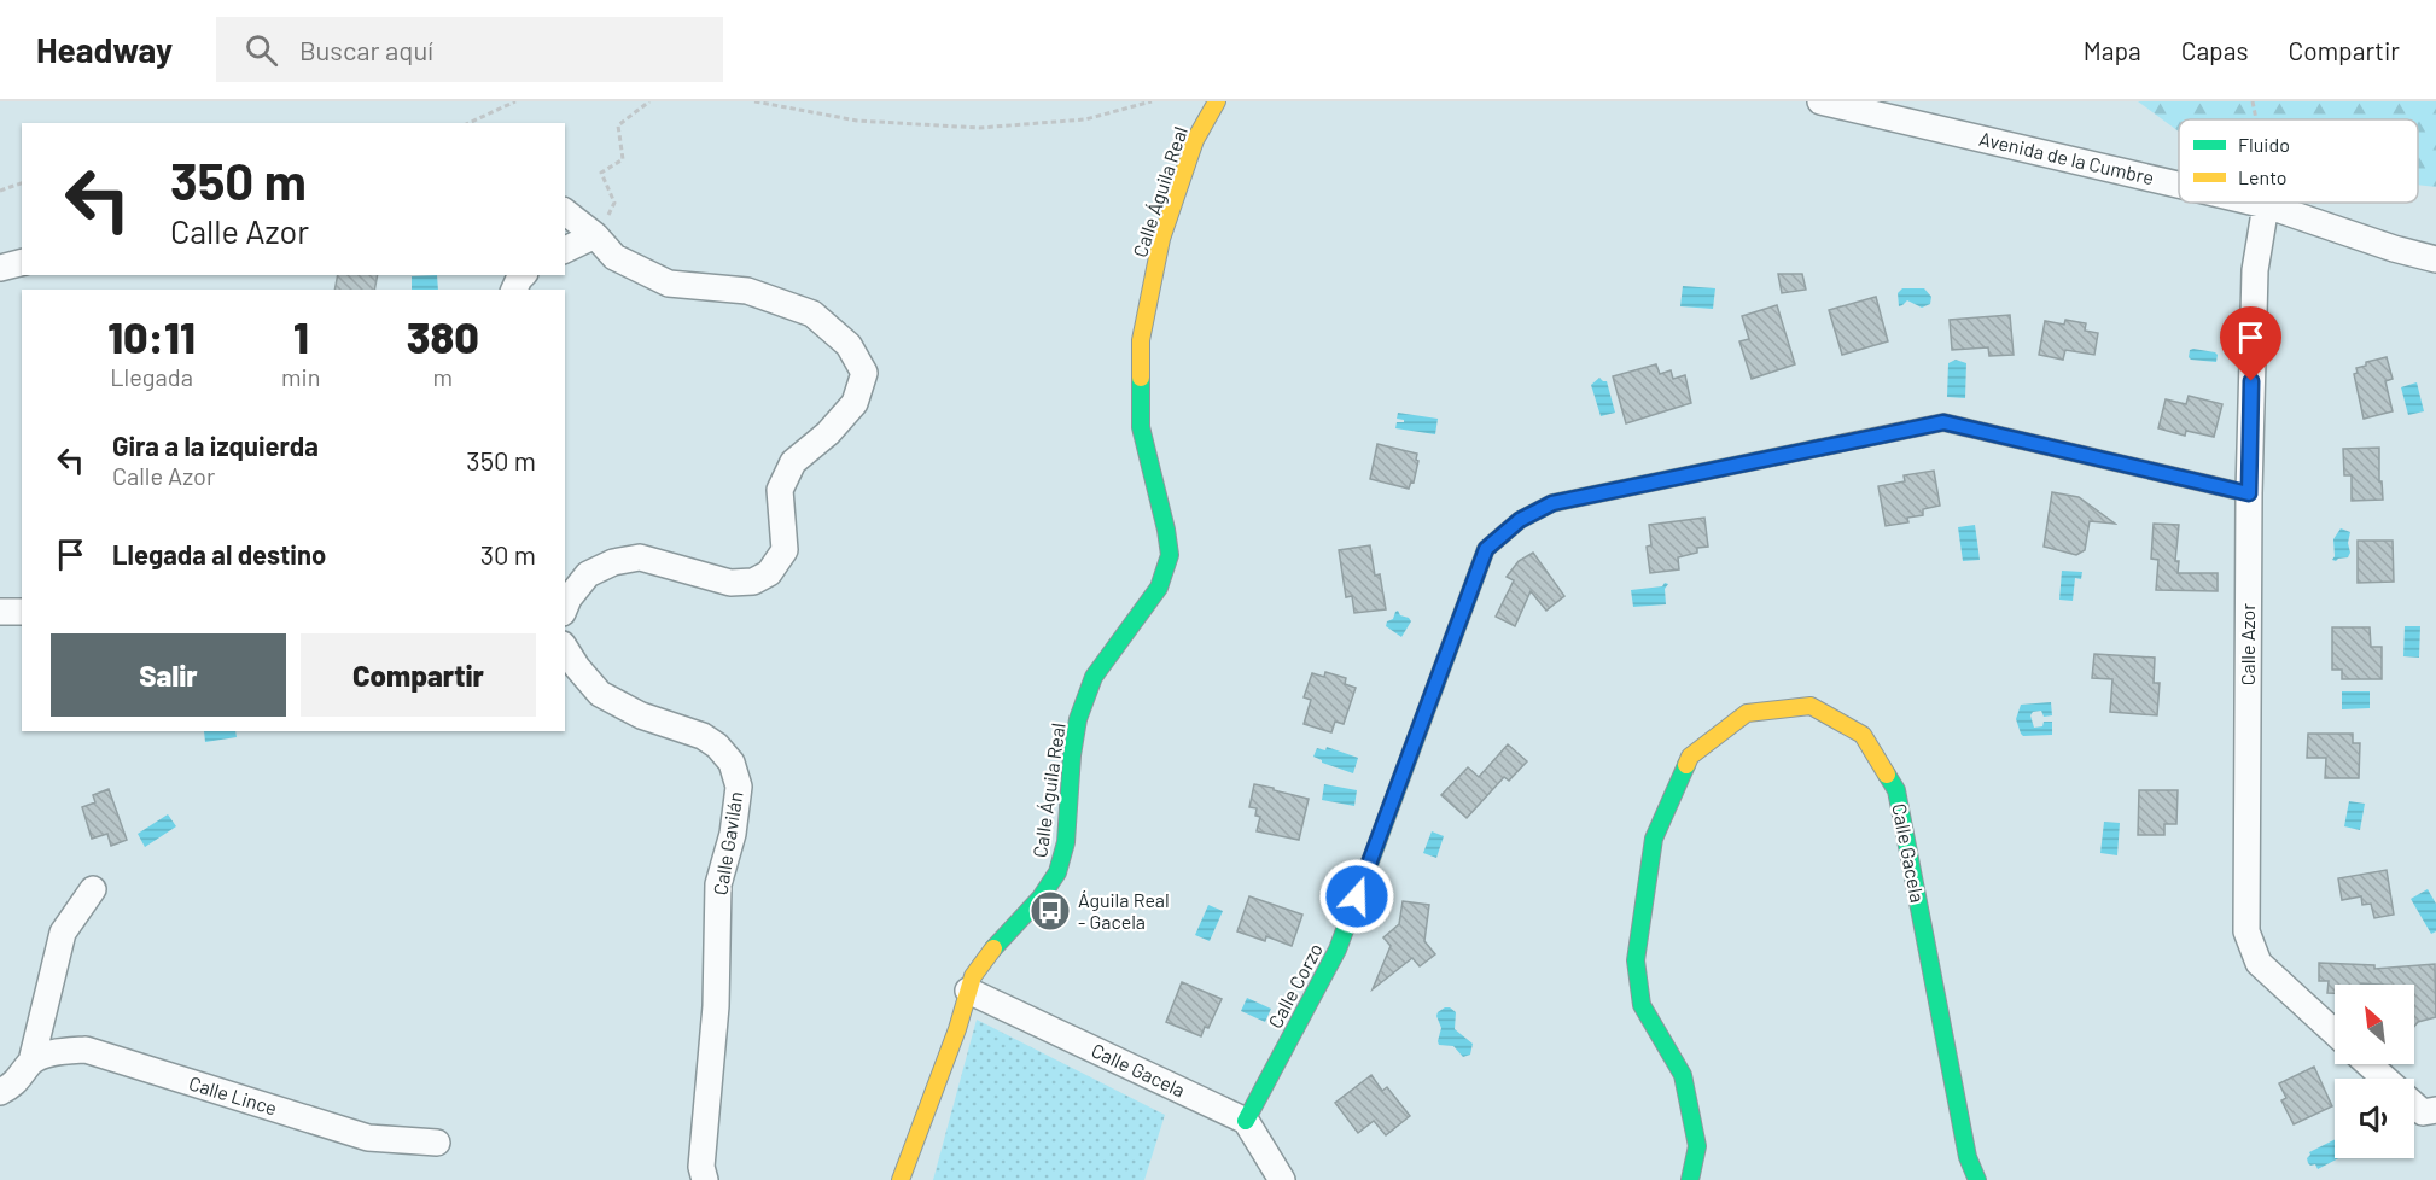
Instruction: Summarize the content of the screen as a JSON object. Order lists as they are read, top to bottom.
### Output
{
  "streets": {
    "street": [
      "Avenida de la Cumbre",
      "Calle Águila Real",
      "Calle Azor",
      "Calle Gavilán",
      "Calle Gacela",
      "Calle Corzo",
      "Calle Lince"
    ]
  },
  "crossings": [
    ["Avenida de la Cumbre", "Calle Azor"],
    ["Calle Águila Real", "Calle Gacela"],
    ["Calle Azor", "Calle Corzo"],
    ["Calle Gacela", "Calle Corzo"]
  ],
  "places": {
    "bus stop": ["Águila Real - Gacela"]
  },
  "legend": ["Fluido", "Lento"],
  "north": "top left",
  "page": {
    "header": "Headway",
    "search": "Buscar aquí",
    "nav": ["Mapa", "Capas", "Compartir"],
    "turn": ["350 m", "Calle Azor"],
    "eta": [
      "10:11",
      "Llegada",
      "1",
      "min",
      "380",
      "m"
    ],
    "list": [
      {
        "name": "Gira a la izquierda",
        "note": "Calle Azor",
        "value": "350 m"
      },
      {
        "name": "Llegada al destino",
        "value": "30 m"
      }
    ],
    "buttons": ["Salir", "Compartir"]
  }
}
